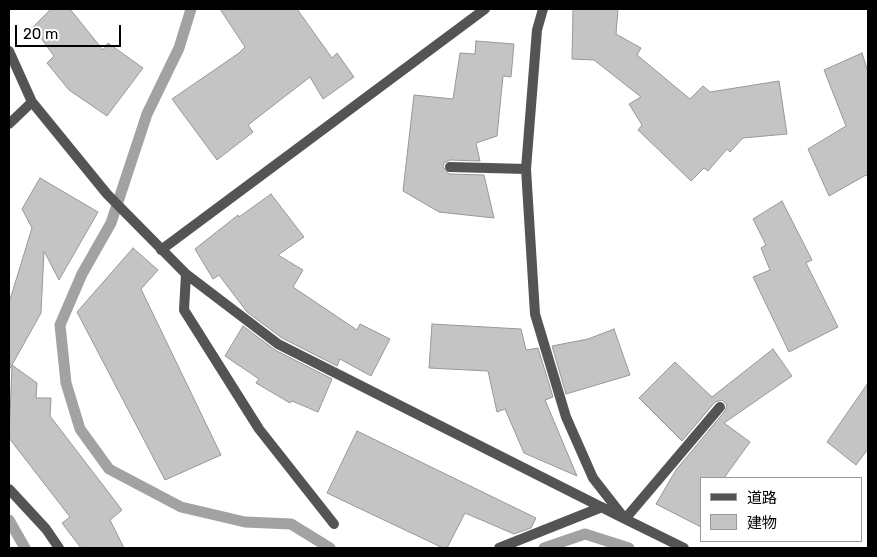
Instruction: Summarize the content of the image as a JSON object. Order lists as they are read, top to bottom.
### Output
{
  "legend": ["道路", "建物"],
  "scale_bar": "20 m"
}
